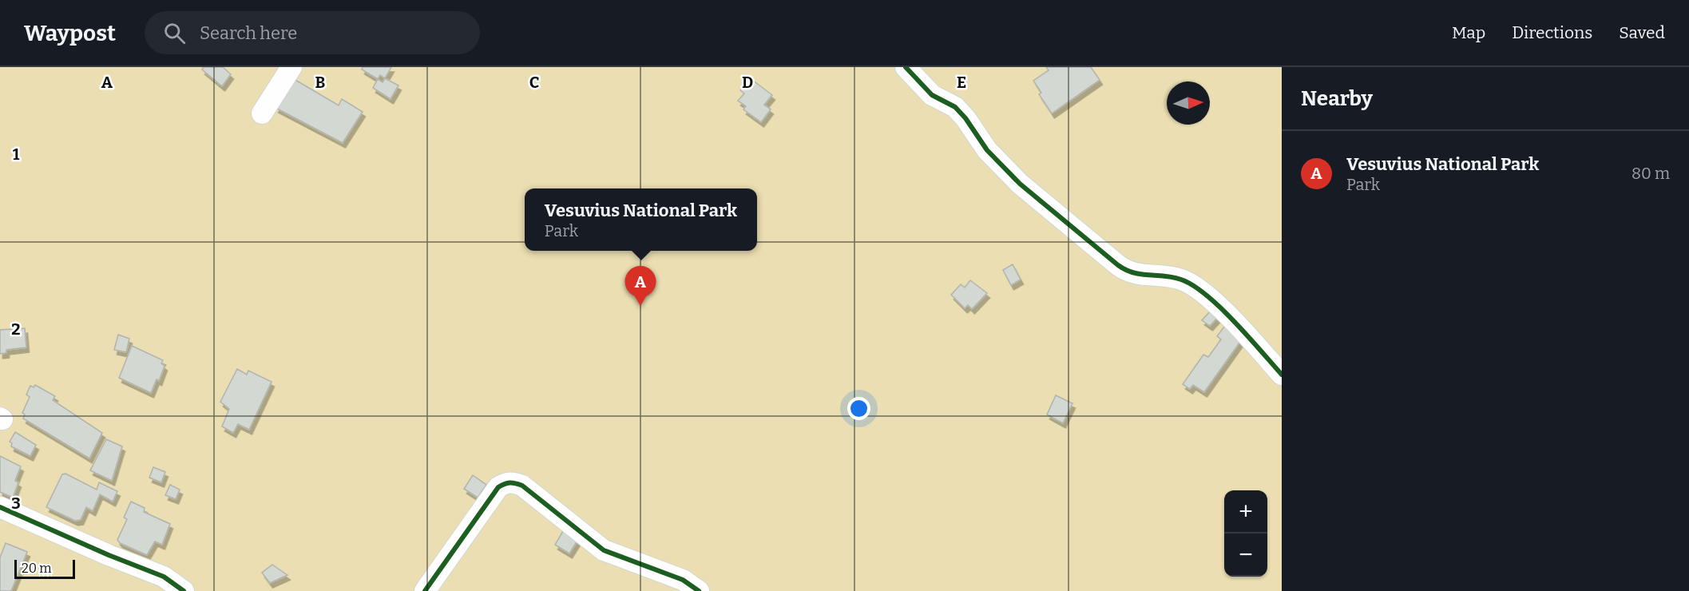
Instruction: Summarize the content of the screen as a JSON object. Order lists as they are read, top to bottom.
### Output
{
  "scale_bar": "20 m",
  "north": "right",
  "page": {
    "header": "Waypost",
    "search": "Search here",
    "nav": ["Map", "Directions", "Saved"],
    "heading": "Nearby",
    "list": [
      {
        "mark": "A",
        "name": "Vesuvius National Park",
        "note": "Park",
        "value": "80 m"
      }
    ],
    "popup": ["Vesuvius National Park", "Park"],
    "pins": "A",
    "map_buttons": ["+", "−"],
    "scale": "20 m"
  },
  "grid": {
    "columns": [
      "A",
      "B",
      "C",
      "D",
      "E"
    ],
    "rows": ["1", "2", "3"]
  }
}
